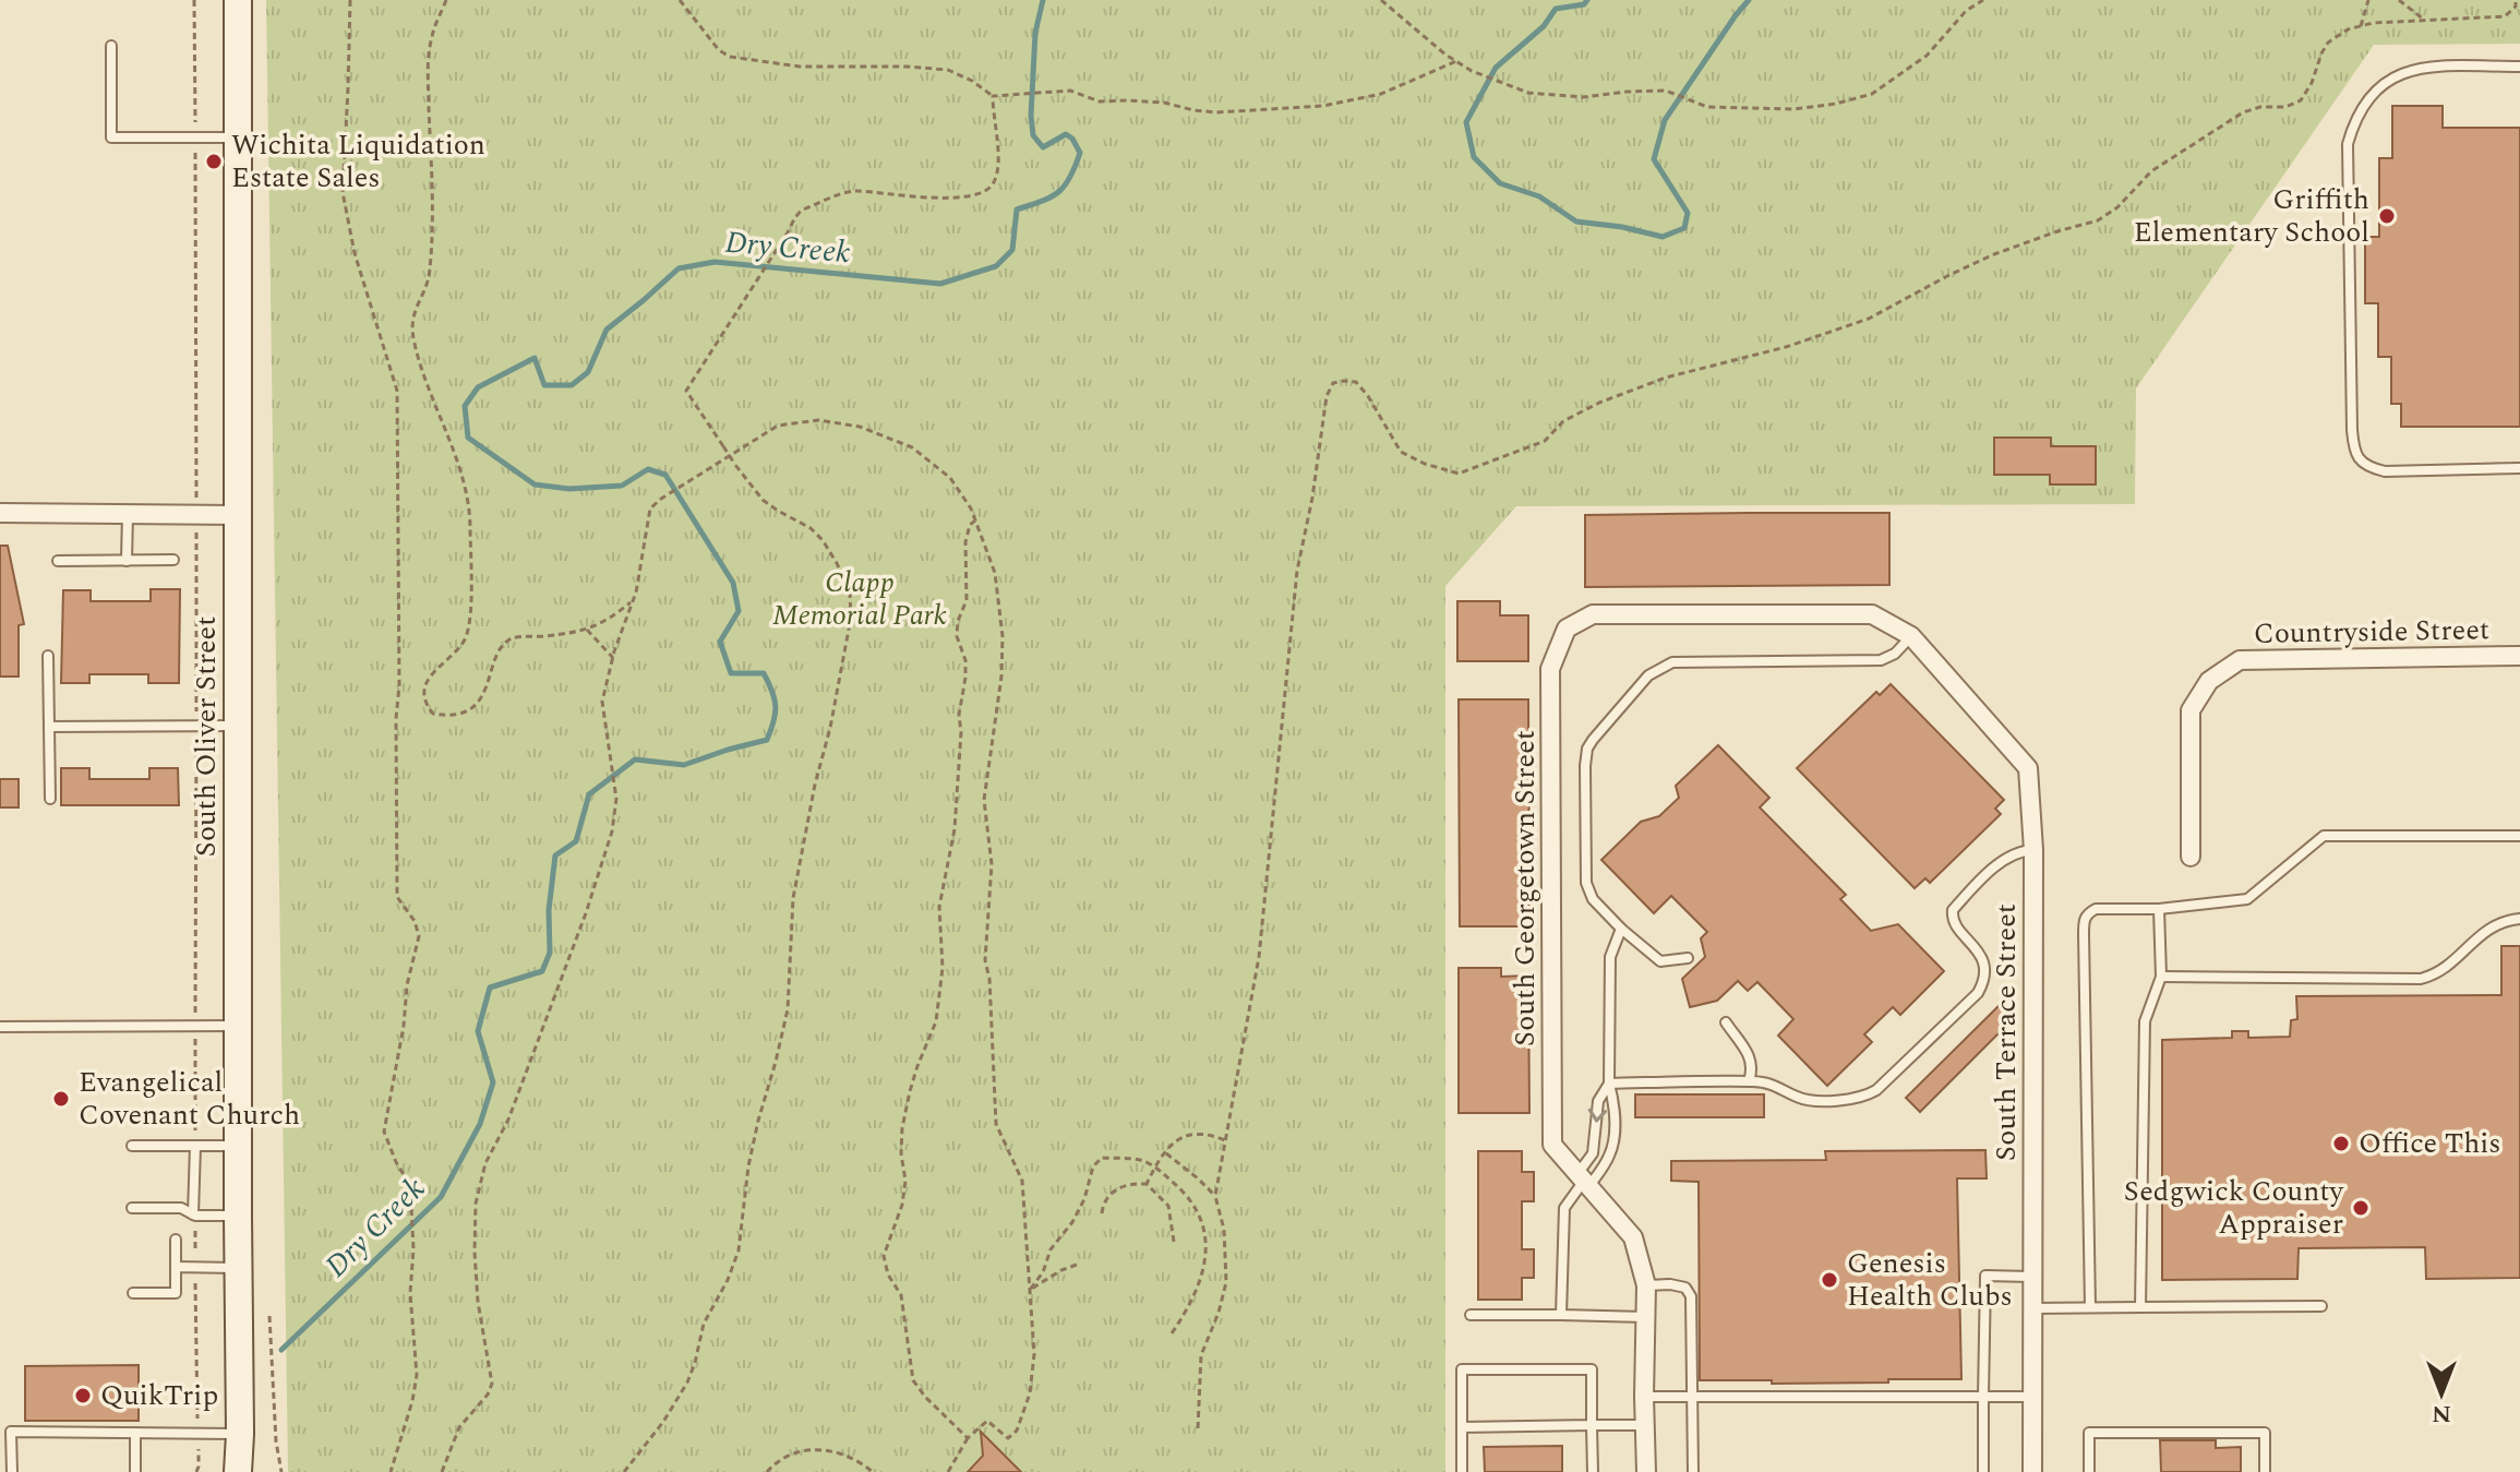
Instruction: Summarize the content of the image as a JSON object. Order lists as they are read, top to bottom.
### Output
{
  "streets": {
    "main road": ["South Oliver Street"],
    "street": ["Countryside Street", "South Georgetown Street", "South Terrace Street"]
  },
  "crossings": [
    ["South Georgetown Street", "South Terrace Street"]
  ],
  "water": ["Dry Creek"],
  "parks": ["Clapp Memorial Park"],
  "places": [
    "Wichita Liquidation Estate Sales",
    "Griffith Elementary School",
    "Evangelical Covenant Church",
    "Office This",
    "Sedgwick County Appraiser",
    "Genesis Health Clubs",
    "QuikTrip"
  ],
  "north": "bottom"
}
